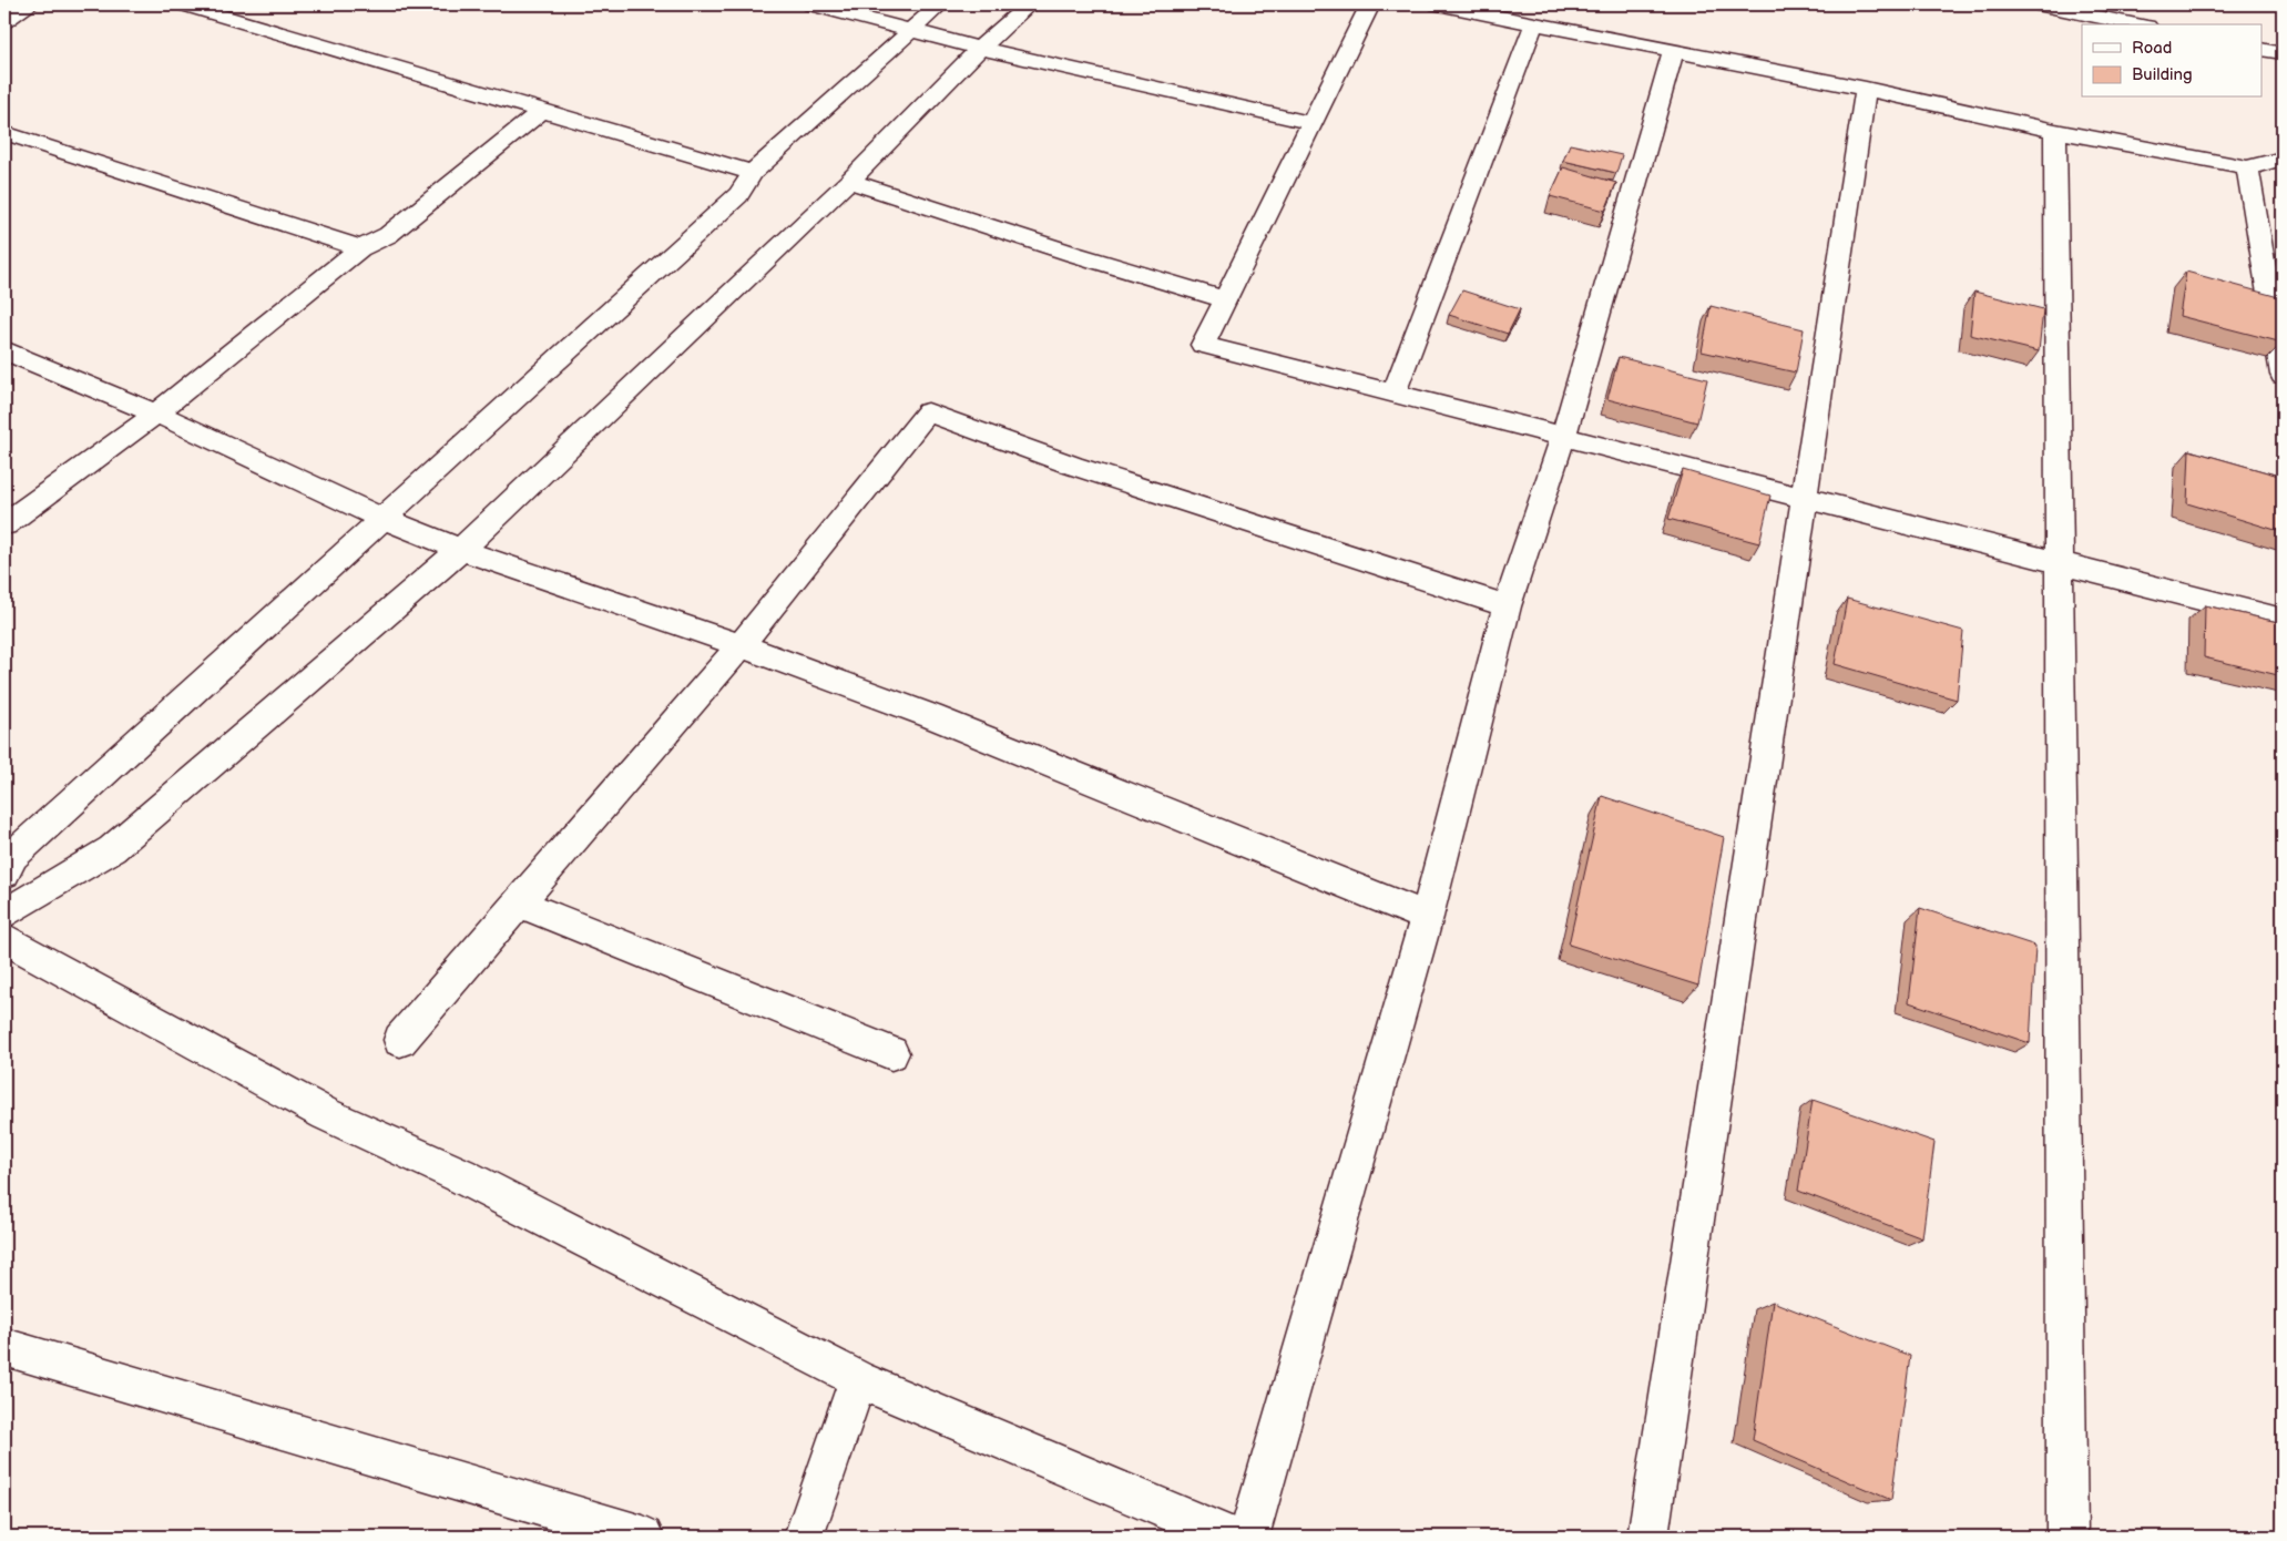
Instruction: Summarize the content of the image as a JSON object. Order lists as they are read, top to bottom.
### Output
{
  "legend": ["Road", "Building"]
}
